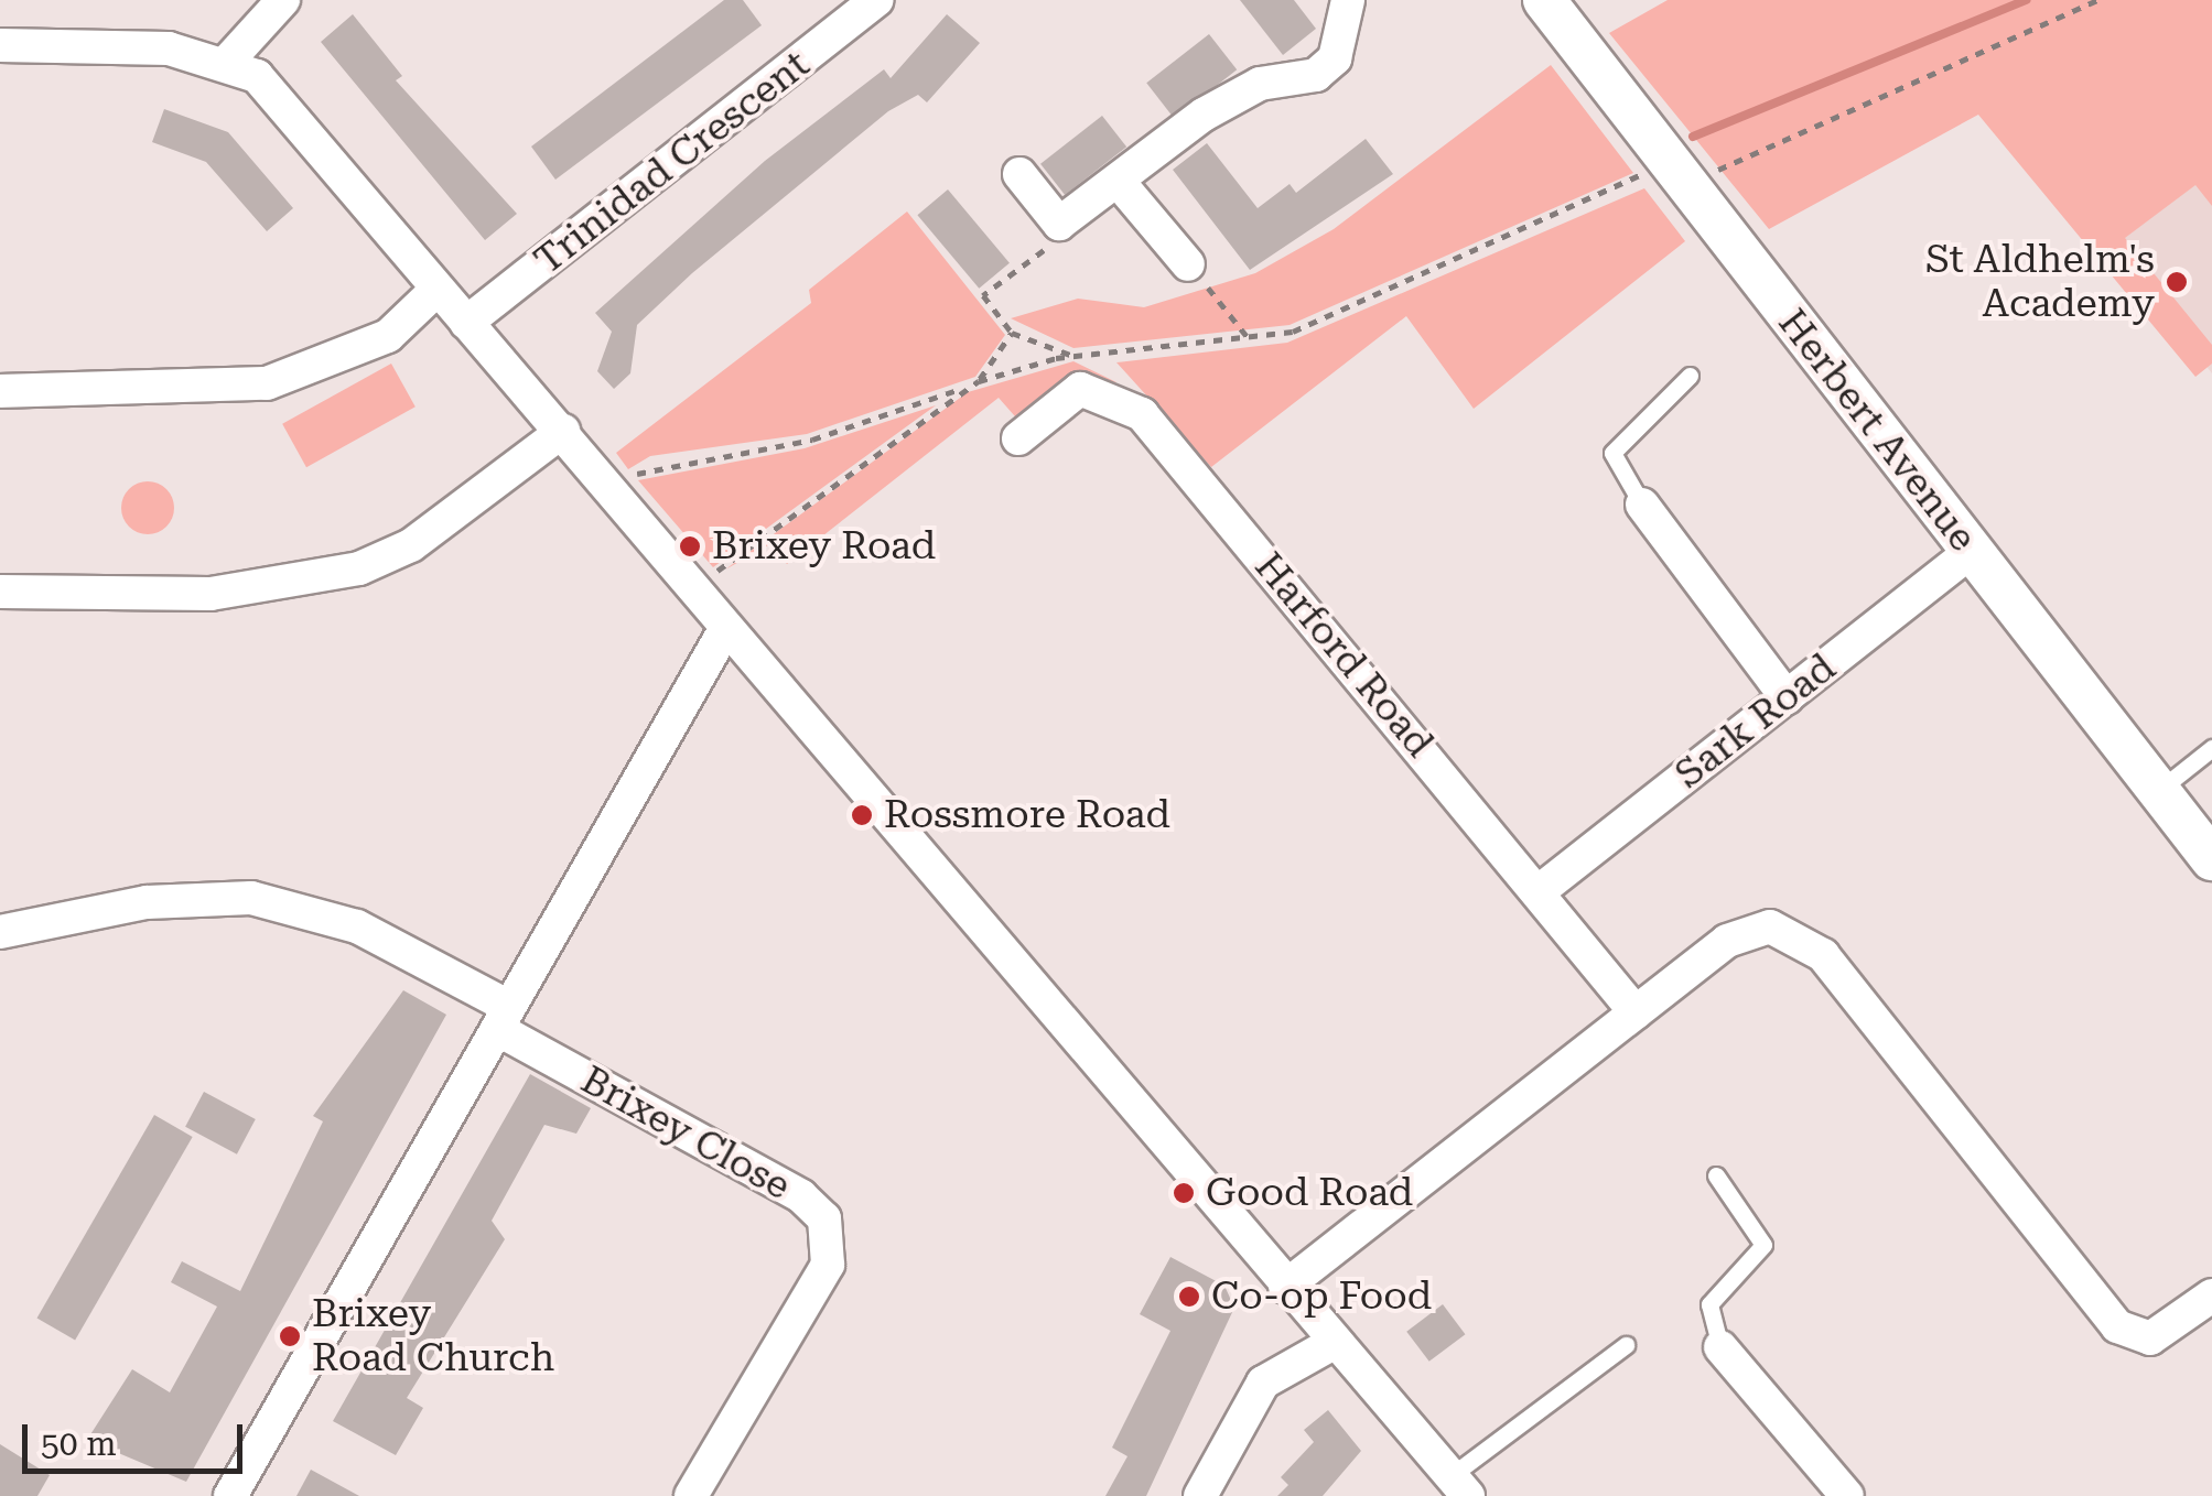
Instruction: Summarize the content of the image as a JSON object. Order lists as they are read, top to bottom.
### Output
{
  "streets": {
    "street": [
      "Trinidad Crescent",
      "Herbert Avenue",
      "Harford Road",
      "Sark Road",
      "Brixey Close"
    ]
  },
  "crossings": [
    ["Herbert Avenue", "Sark Road"],
    ["Harford Road", "Sark Road"]
  ],
  "places": [
    "St Aldhelm's Academy",
    "Brixey Road",
    "Rossmore Road",
    "Good Road",
    "Co-op Food",
    "Brixey Road Church"
  ],
  "scale_bar": "50 m"
}
